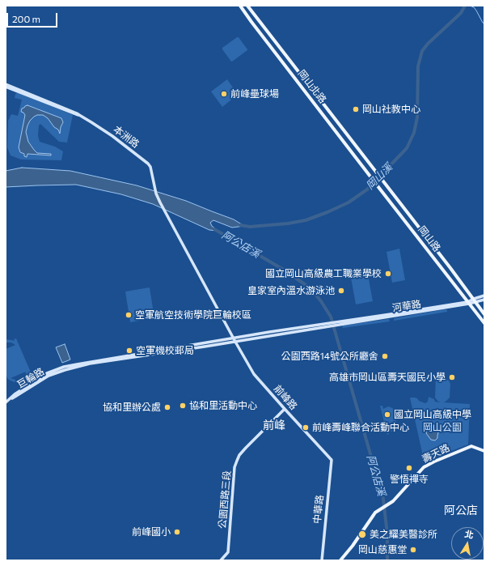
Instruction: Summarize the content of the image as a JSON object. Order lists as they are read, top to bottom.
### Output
{
  "streets": {
    "main road": ["岡山北路", "岡山路", "壽天路"],
    "street": [
      "本洲路",
      "河華路",
      "巨輪路",
      "前峰路",
      "公園西路三段",
      "中華路"
    ]
  },
  "crossings": [
    ["岡山北路", "岡山路"],
    ["本洲路", "巨輪路"],
    ["本洲路", "前峰路"],
    ["岡山路", "河華路"],
    ["巨輪路", "前峰路"],
    ["前峰路", "公園西路三段"],
    ["前峰路", "中華路"]
  ],
  "districts": ["前峰", "阿公店"],
  "water": ["岡山溪", "阿公店溪"],
  "parks": ["岡山公園"],
  "places": [
    "前峰壘球場",
    "岡山社教中心",
    "國立岡山高級農工職業學校",
    "皇家室內溫水游泳池",
    "空軍航空技術學院巨輪校區",
    "空軍機校郵局",
    "公園西路14號公所廳舍",
    "高雄市岡山區壽天國民小學",
    "協和里活動中心",
    "協和里辦公處",
    "國立岡山高級中學",
    "前峰壽峰聯合活動中心",
    "警悟禪寺",
    "前峰國小",
    "美之耀美醫診所",
    "岡山慈惠堂"
  ],
  "scale_bar": "200 m",
  "north": "top"
}
